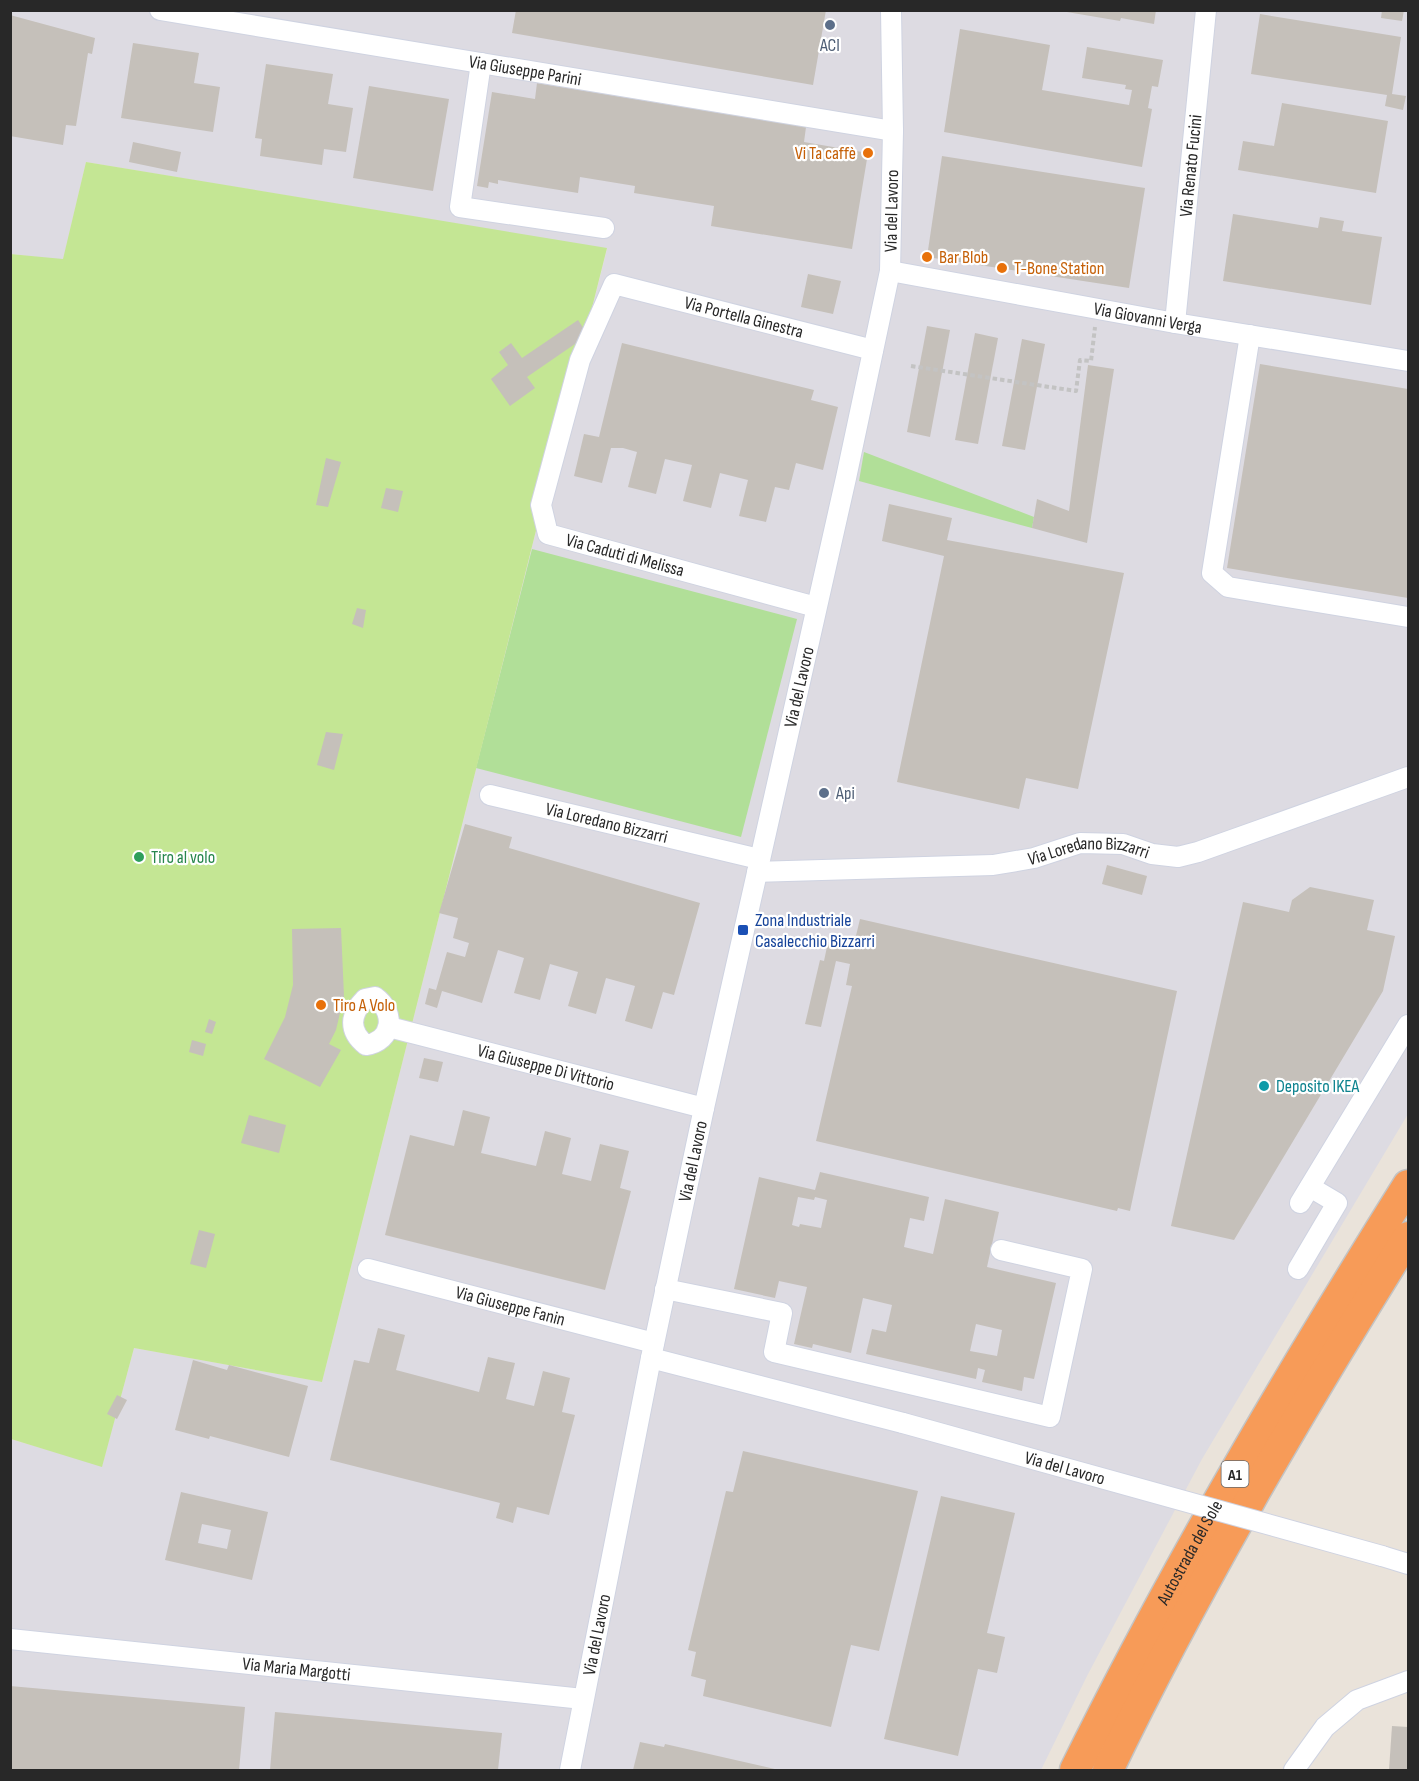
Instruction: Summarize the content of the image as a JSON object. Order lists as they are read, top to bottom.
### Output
{
  "streets": {
    "highway": ["A1", "Autostrada del Sole"],
    "street": [
      "Via Giuseppe Parini",
      "Via Renato Fucini",
      "Via del Lavoro",
      "Via Portella Ginestra",
      "Via Giovanni Verga",
      "Via Caduti di Melissa",
      "Via Loredano Bizzarri",
      "Via Giuseppe Di Vittorio",
      "Via Giuseppe Fanin",
      "Via Maria Margotti"
    ]
  },
  "crossings": [
    ["Via Giuseppe Parini", "Via del Lavoro"],
    ["Via Renato Fucini", "Via Giovanni Verga"],
    ["Via del Lavoro", "Via Portella Ginestra"],
    ["Via del Lavoro", "Via Giovanni Verga"],
    ["Via del Lavoro", "Via Caduti di Melissa"],
    ["Via del Lavoro", "Via Loredano Bizzarri"],
    ["Via del Lavoro", "Via Giuseppe Di Vittorio"],
    ["Via del Lavoro", "Via Giuseppe Fanin"],
    ["Via del Lavoro", "Via Maria Margotti"],
    ["Via Portella Ginestra", "Via Caduti di Melissa"]
  ],
  "places": {
    "other": [
      "ACI",
      "Vi Ta caffè",
      "Bar Blob",
      "T-Bone Station",
      "Api",
      "Tiro al volo",
      "Tiro A Volo",
      "Deposito IKEA"
    ],
    "transit": ["Zona Industriale Casalecchio Bizzarri"]
  }
}
